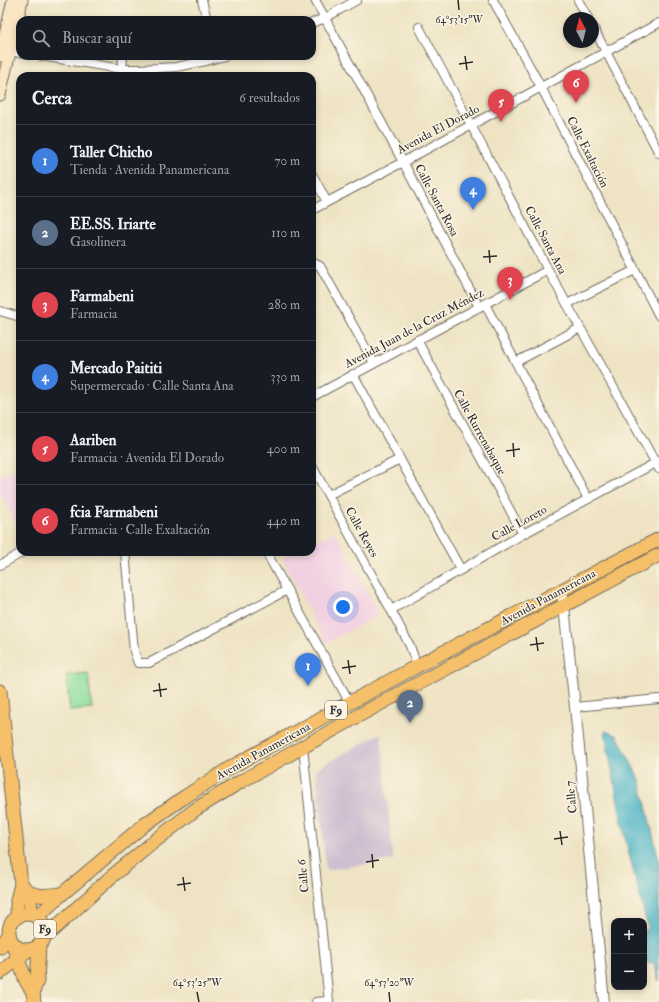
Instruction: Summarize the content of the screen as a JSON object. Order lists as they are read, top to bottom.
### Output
{
  "streets": {
    "main road": ["Avenida Panamericana", "F9"],
    "street": [
      "Avenida El Dorado",
      "Calle Exaltación",
      "Calle Santa Rosa",
      "Calle Santa Ana",
      "Avenida Juan de la Cruz Méndez",
      "Calle Rurrenabaque",
      "Calle Loreto",
      "Calle Reyes",
      "Calle 7",
      "Calle 6"
    ]
  },
  "crossings": [
    ["Avenida El Dorado", "Calle Exaltación"],
    ["Avenida El Dorado", "Calle Santa Rosa"],
    ["Avenida El Dorado", "Calle Santa Ana"],
    ["Calle Santa Rosa", "Avenida Juan de la Cruz Méndez"],
    ["Calle Santa Rosa", "Calle Loreto"],
    ["Calle Santa Ana", "Avenida Juan de la Cruz Méndez"],
    ["Calle Santa Ana", "Calle Loreto"],
    ["Avenida Juan de la Cruz Méndez", "Calle Rurrenabaque"],
    ["Calle Rurrenabaque", "Calle Loreto"],
    ["Calle Loreto", "Calle Reyes"],
    ["Calle Reyes", "Avenida Panamericana"],
    ["Avenida Panamericana", "F9"],
    ["Avenida Panamericana", "Calle 7"],
    ["Avenida Panamericana", "Calle 6"]
  ],
  "north": "top",
  "page": {
    "search": "Buscar aquí",
    "pins": [
      "6",
      "5",
      "4",
      "3",
      "1",
      "2"
    ],
    "heading": ["Cerca", "6 resultados"],
    "list": [
      {
        "mark": "1",
        "name": "Taller Chicho",
        "note": "Tienda · Avenida Panamericana",
        "value": "70 m"
      },
      {
        "mark": "2",
        "name": "EE.SS. Iriarte",
        "note": "Gasolinera",
        "value": "110 m"
      },
      {
        "mark": "3",
        "name": "Farmabeni",
        "note": "Farmacia",
        "value": "280 m"
      },
      {
        "mark": "4",
        "name": "Mercado Paititi",
        "note": "Supermercado · Calle Santa Ana",
        "value": "330 m"
      },
      {
        "mark": "5",
        "name": "Aariben",
        "note": "Farmacia · Avenida El Dorado",
        "value": "400 m"
      },
      {
        "mark": "6",
        "name": "fcia Farmabeni",
        "note": "Farmacia · Calle Exaltación",
        "value": "440 m"
      }
    ],
    "map_buttons": ["+", "−"]
  },
  "coordinates": ["64°53'15\"W", "64°53'25\"W", "64°53'20\"W"]
}
